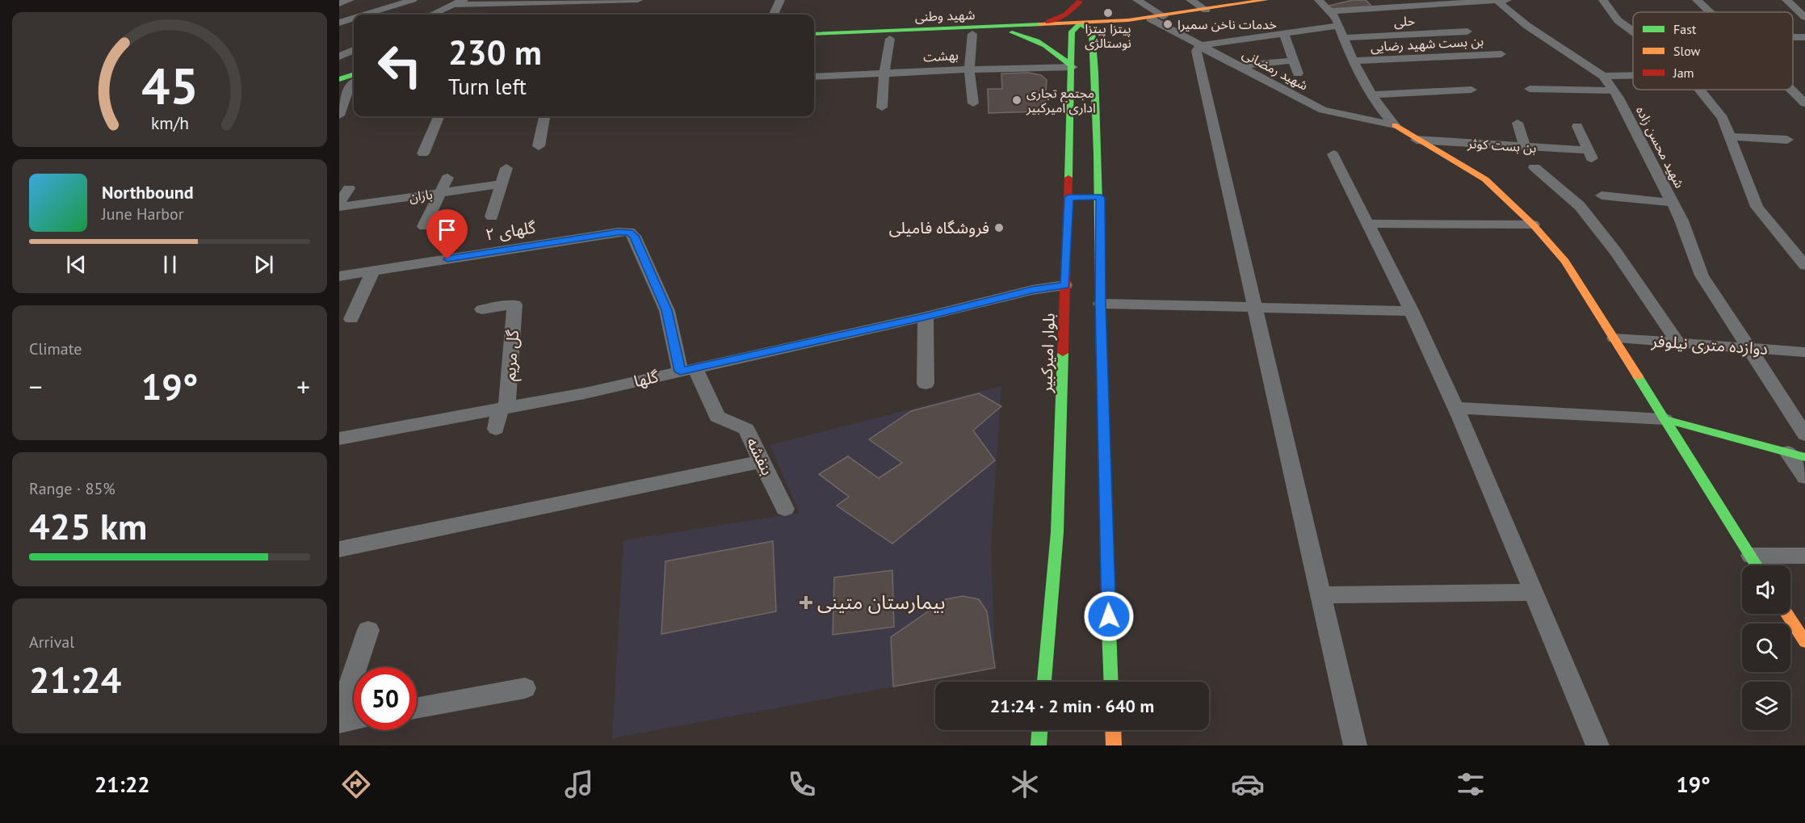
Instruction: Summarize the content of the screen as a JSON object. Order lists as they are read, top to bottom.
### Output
{
  "streets": {
    "main road": ["شهید وطنی", "بلوار امیرکبیر"],
    "street": [
      "حلی",
      "بن بست شهید رضایی",
      "بهشت",
      "شهید رمضانی",
      "بن بست کوثر",
      "شهید محسن زاده",
      "باران",
      "گلهای ۲",
      "دوازده متری نیلوفر",
      "گل مریم",
      "گلها",
      "بنفشه"
    ]
  },
  "crossings": [
    ["شهید وطنی", "بلوار امیرکبیر"],
    ["بهشت", "بلوار امیرکبیر"],
    ["شهید محسن زاده", "دوازده متری نیلوفر"],
    ["گلهای ۲", "بنفشه"],
    ["بلوار امیرکبیر", "گلها"],
    ["گل مریم", "گلها"],
    ["گلها", "بنفشه"]
  ],
  "places": {
    "other": [
      "پیتزا پیتزا نوستالژی",
      "خدمات ناخن سمیرا",
      "مجتمع تجاری اداری امیرکبیر",
      "فروشگاه فامیلی"
    ],
    "health": ["بیمارستان متینی"]
  },
  "legend": ["Fast", "Slow", "Jam"],
  "page": {
    "turn": ["230 m", "Turn left"],
    "song": ["Northbound", "June Harbor"],
    "tile": [
      "Climate",
      ["Range · 85%", "425 km"],
      ["Arrival", "21:24"]
    ],
    "heat": ["−", "19°", "+"],
    "limit": "50",
    "trip": "21:24 · 2 min · 640 m",
    "tabs": ["21:22", "19°"],
    "gauge": ["45", "km/h"]
  }
}
